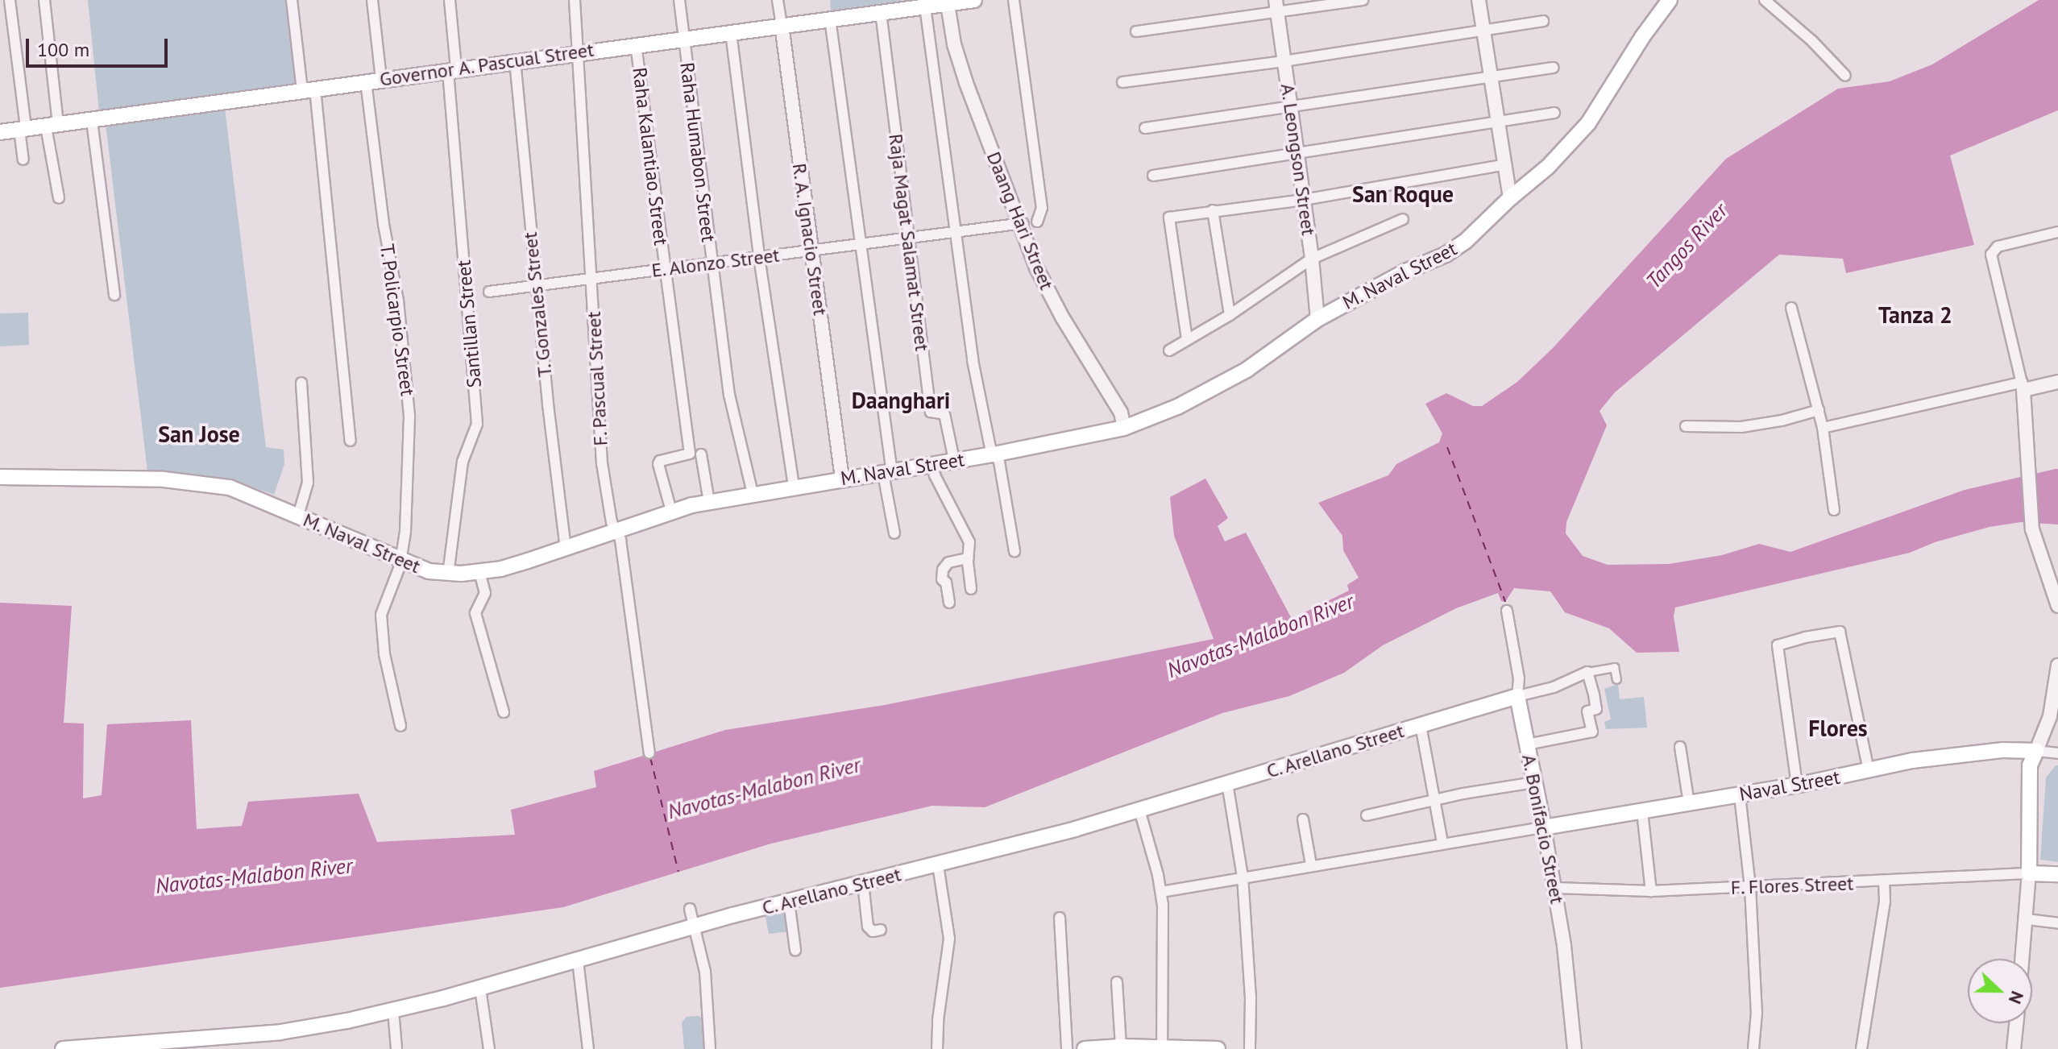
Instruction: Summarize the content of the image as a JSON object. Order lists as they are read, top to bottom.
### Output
{
  "streets": {
    "main road": [
      "Governor A. Pascual Street",
      "M. Naval Street",
      "C. Arellano Street",
      "Naval Street",
      "A. Bonifacio Street"
    ],
    "street": [
      "Raha Humabon Street",
      "Raha Kalantiao Street",
      "A. Leongson Street",
      "Daang Hari Street",
      "R. A. Ignacio Street",
      "Raja Magat Salamat Street",
      "E. Alonzo Street",
      "T. Gonzales Street",
      "T. Policarpio Street",
      "Santillan Street",
      "F. Pascual Street",
      "F. Flores Street"
    ]
  },
  "crossings": [
    ["Governor A. Pascual Street", "Raha Humabon Street"],
    ["Governor A. Pascual Street", "Raha Kalantiao Street"],
    ["Governor A. Pascual Street", "Daang Hari Street"],
    ["Governor A. Pascual Street", "R. A. Ignacio Street"],
    ["Governor A. Pascual Street", "Raja Magat Salamat Street"],
    ["Governor A. Pascual Street", "T. Gonzales Street"],
    ["Governor A. Pascual Street", "T. Policarpio Street"],
    ["Governor A. Pascual Street", "Santillan Street"],
    ["Governor A. Pascual Street", "F. Pascual Street"],
    ["Raha Humabon Street", "E. Alonzo Street"],
    ["Raha Humabon Street", "M. Naval Street"],
    ["Raha Kalantiao Street", "E. Alonzo Street"],
    ["Raha Kalantiao Street", "M. Naval Street"],
    ["A. Leongson Street", "M. Naval Street"],
    ["Daang Hari Street", "E. Alonzo Street"],
    ["Daang Hari Street", "M. Naval Street"],
    ["R. A. Ignacio Street", "E. Alonzo Street"],
    ["R. A. Ignacio Street", "M. Naval Street"],
    ["Raja Magat Salamat Street", "E. Alonzo Street"],
    ["Raja Magat Salamat Street", "M. Naval Street"],
    ["E. Alonzo Street", "T. Gonzales Street"],
    ["E. Alonzo Street", "F. Pascual Street"],
    ["M. Naval Street", "T. Gonzales Street"],
    ["M. Naval Street", "T. Policarpio Street"],
    ["M. Naval Street", "Santillan Street"],
    ["M. Naval Street", "F. Pascual Street"],
    ["C. Arellano Street", "A. Bonifacio Street"],
    ["Naval Street", "A. Bonifacio Street"],
    ["A. Bonifacio Street", "F. Flores Street"]
  ],
  "districts": [
    "San Roque",
    "Tanza 2",
    "Daanghari",
    "San Jose",
    "Flores"
  ],
  "water": ["Tangos River", "Navotas-Malabon River"],
  "scale_bar": "100 m",
  "north": "right"
}
